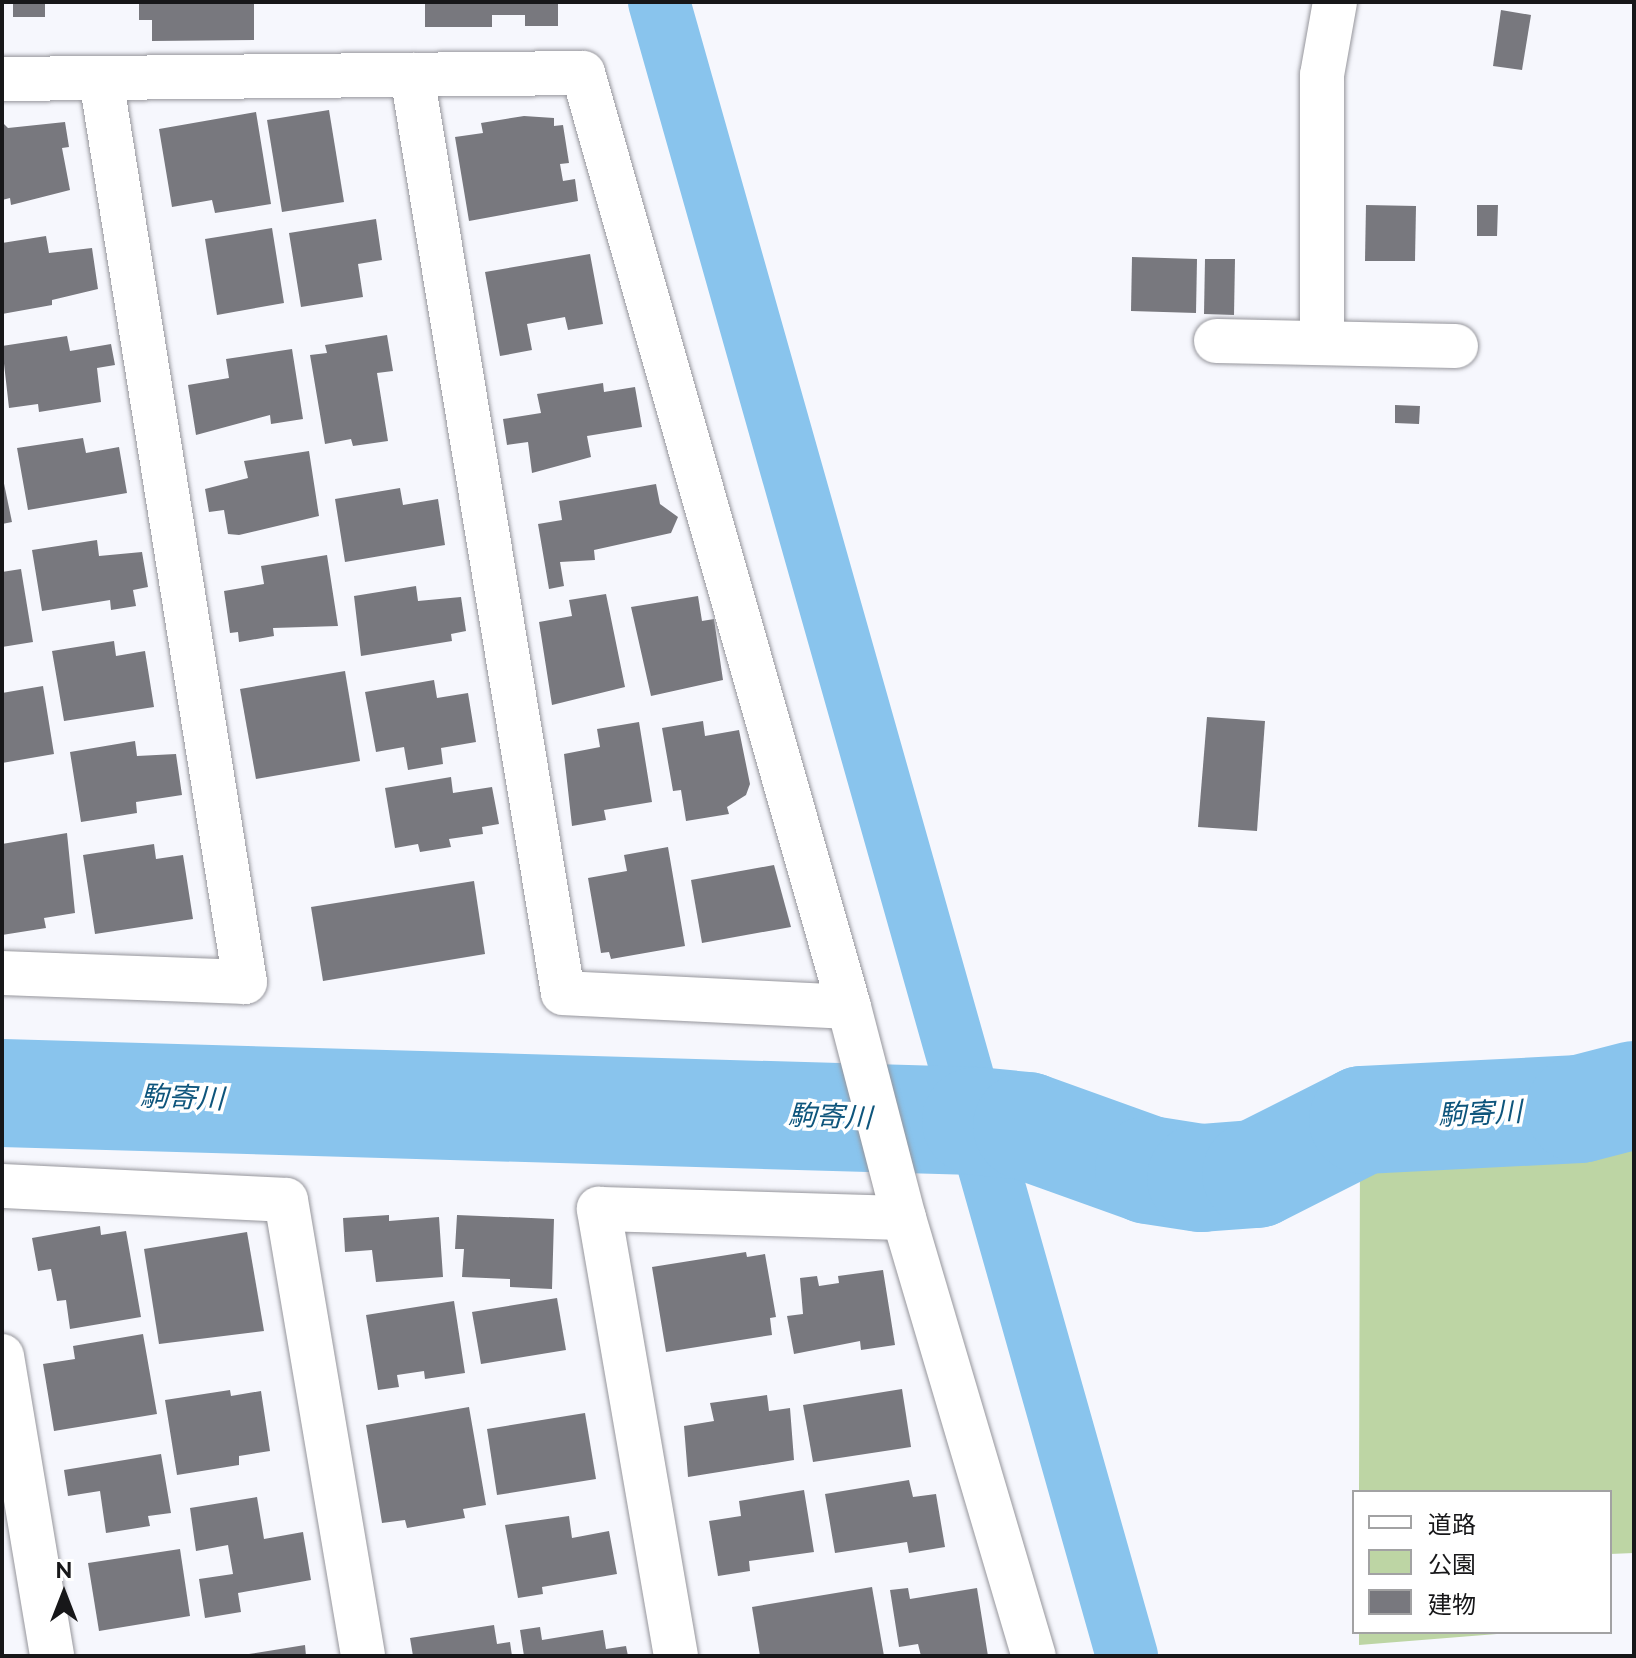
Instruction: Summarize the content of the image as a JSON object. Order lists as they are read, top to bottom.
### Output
{
  "water": ["駒寄川"],
  "legend": ["道路", "公園", "建物"],
  "north": "top"
}
